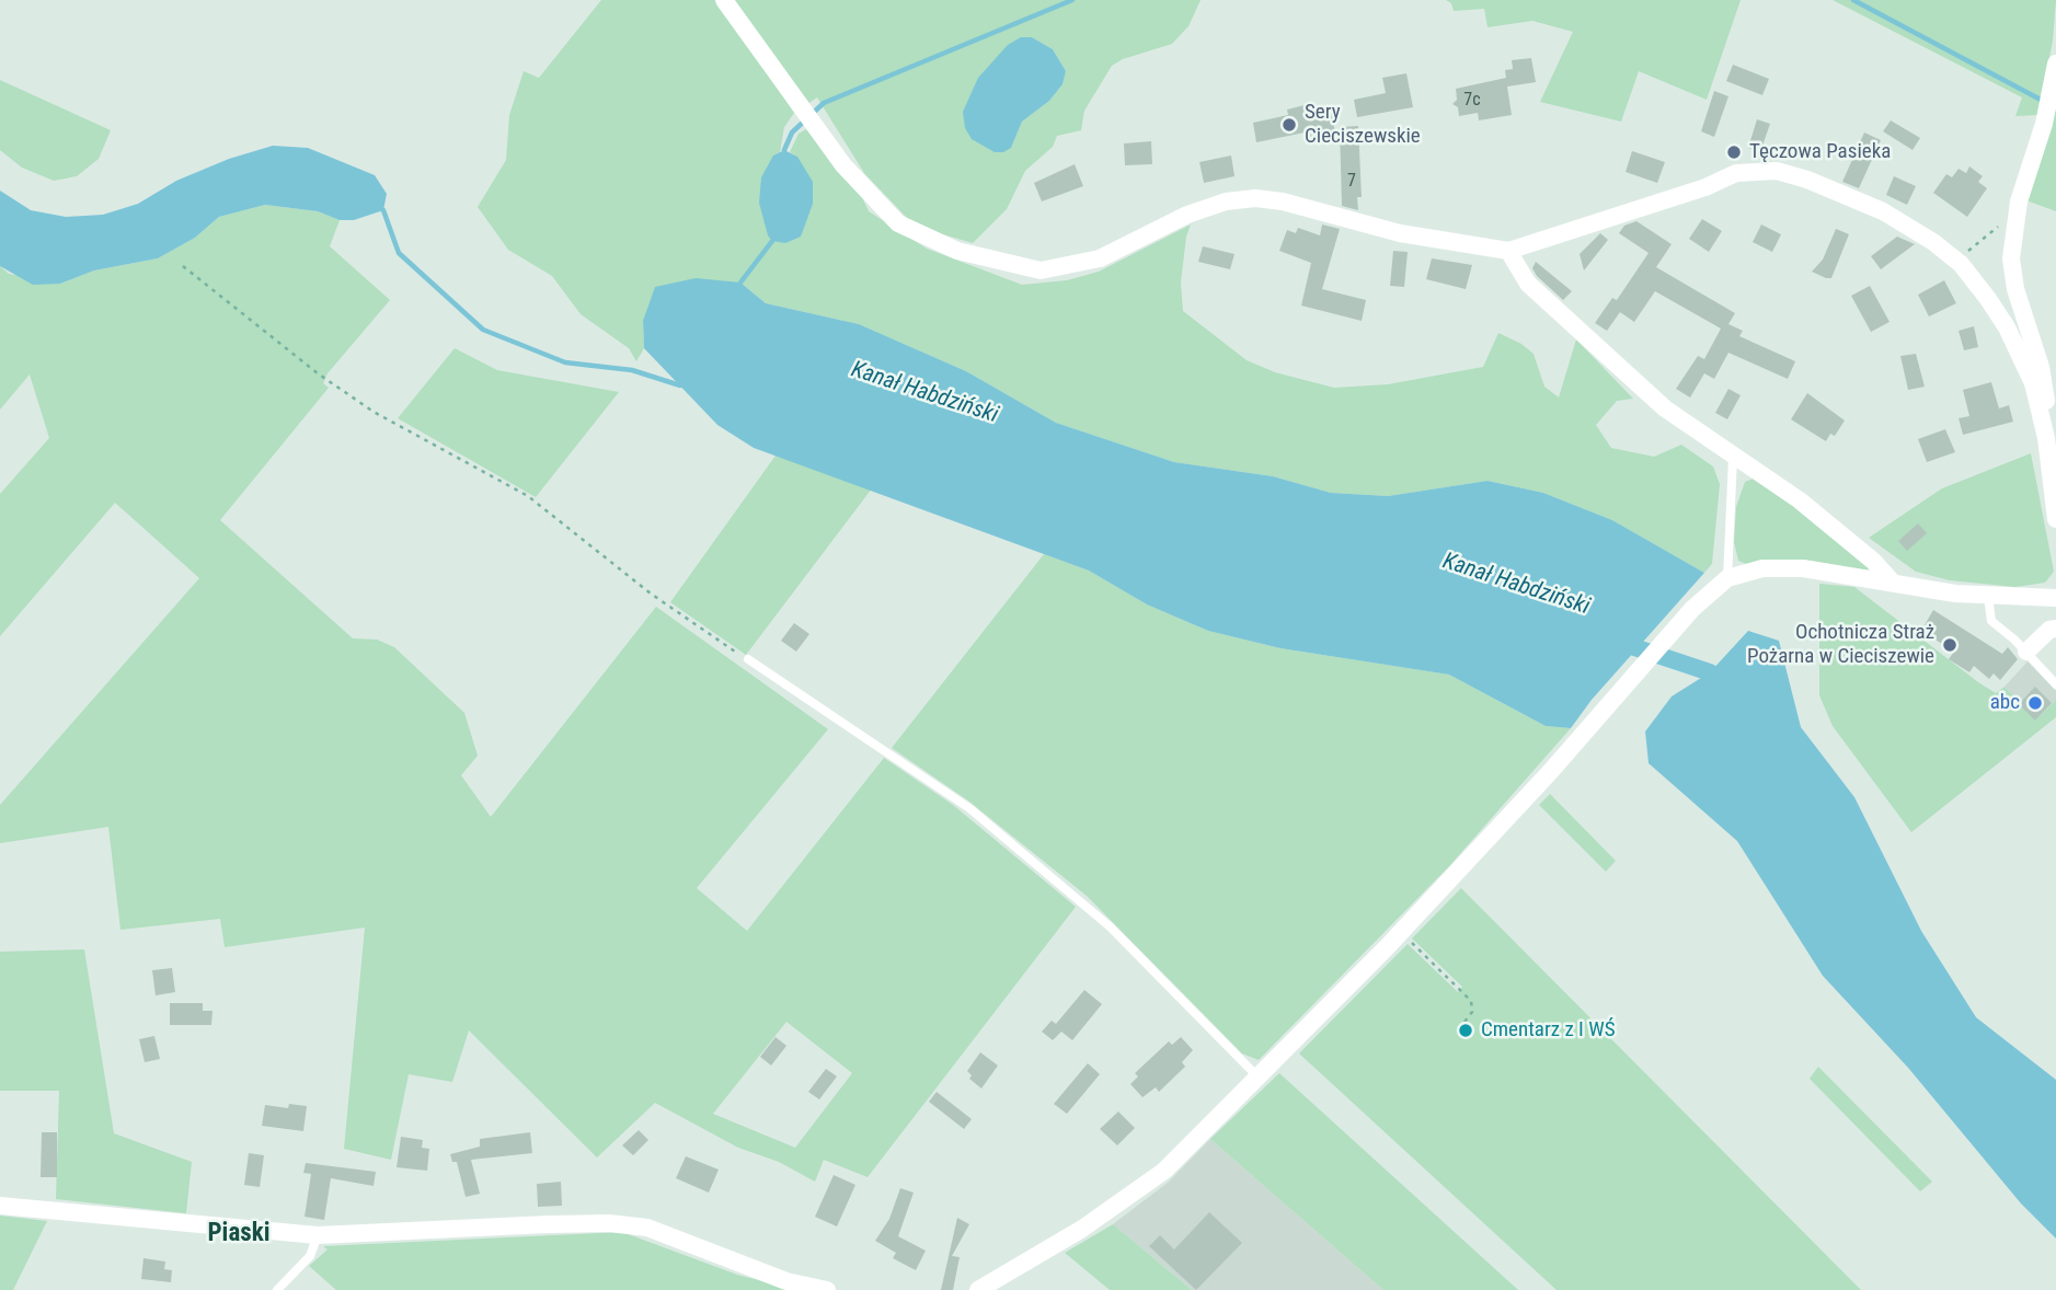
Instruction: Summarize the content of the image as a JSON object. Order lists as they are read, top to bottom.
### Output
{
  "districts": ["Piaski"],
  "water": ["Kanał Habdziński"],
  "places": [
    "Sery Cieciszewskie",
    "Tęczowa Pasieka",
    "Ochotnicza Straż Pożarna w Cieciszewie",
    "abc",
    "Cmentarz z I WŚ"
  ],
  "house_numbers": ["7c", "7"]
}
